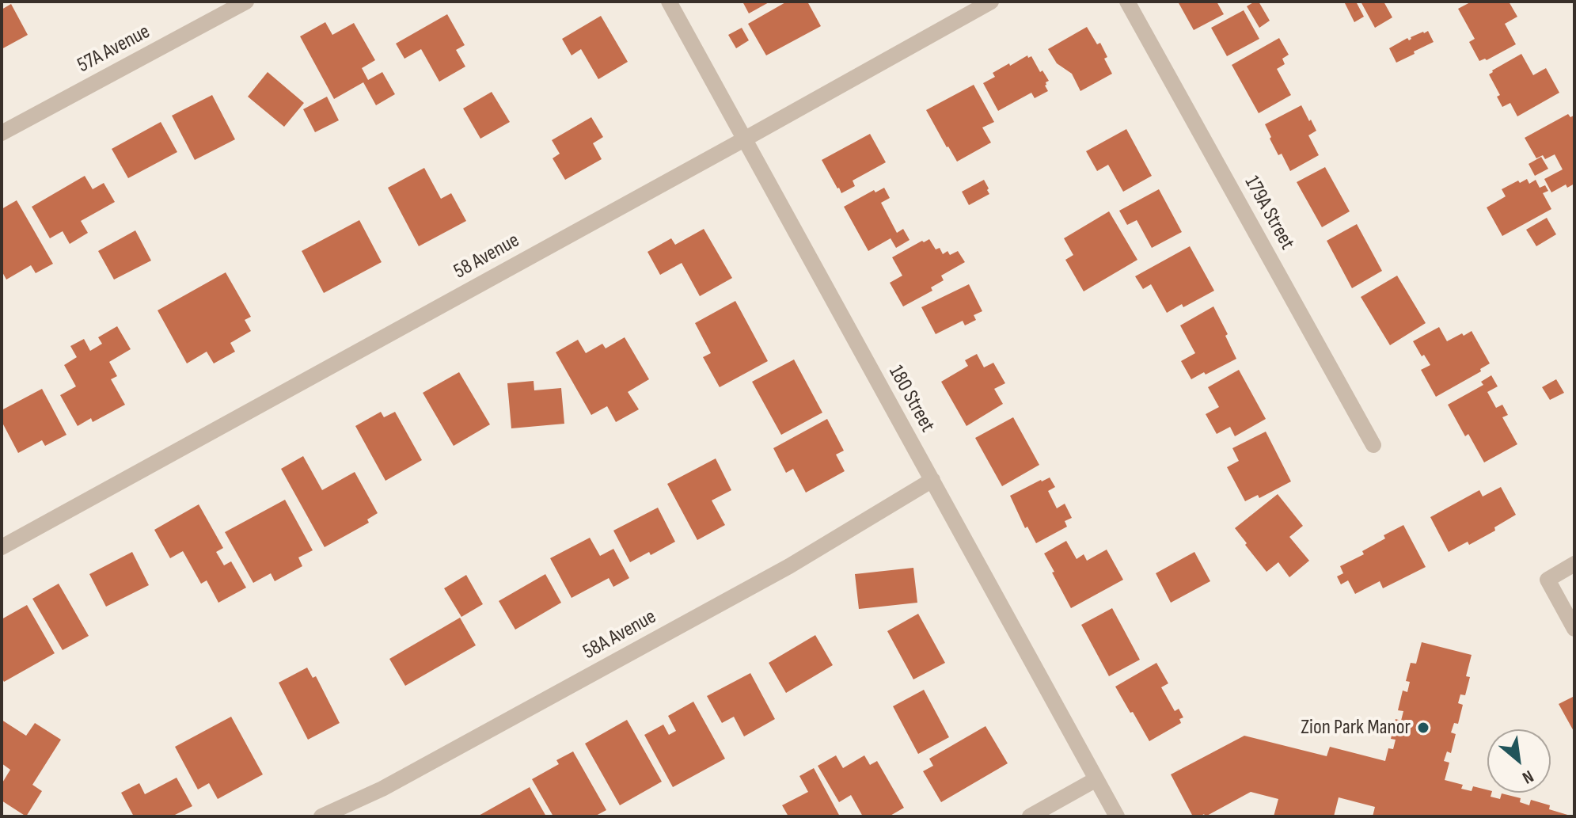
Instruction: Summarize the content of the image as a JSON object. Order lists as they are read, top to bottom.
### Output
{
  "streets": {
    "street": [
      "57A Avenue",
      "179A Street",
      "58 Avenue",
      "180 Street",
      "58A Avenue"
    ]
  },
  "crossings": [
    ["58 Avenue", "180 Street"],
    ["180 Street", "58A Avenue"]
  ],
  "places": ["Zion Park Manor"],
  "north": "bottom right"
}
